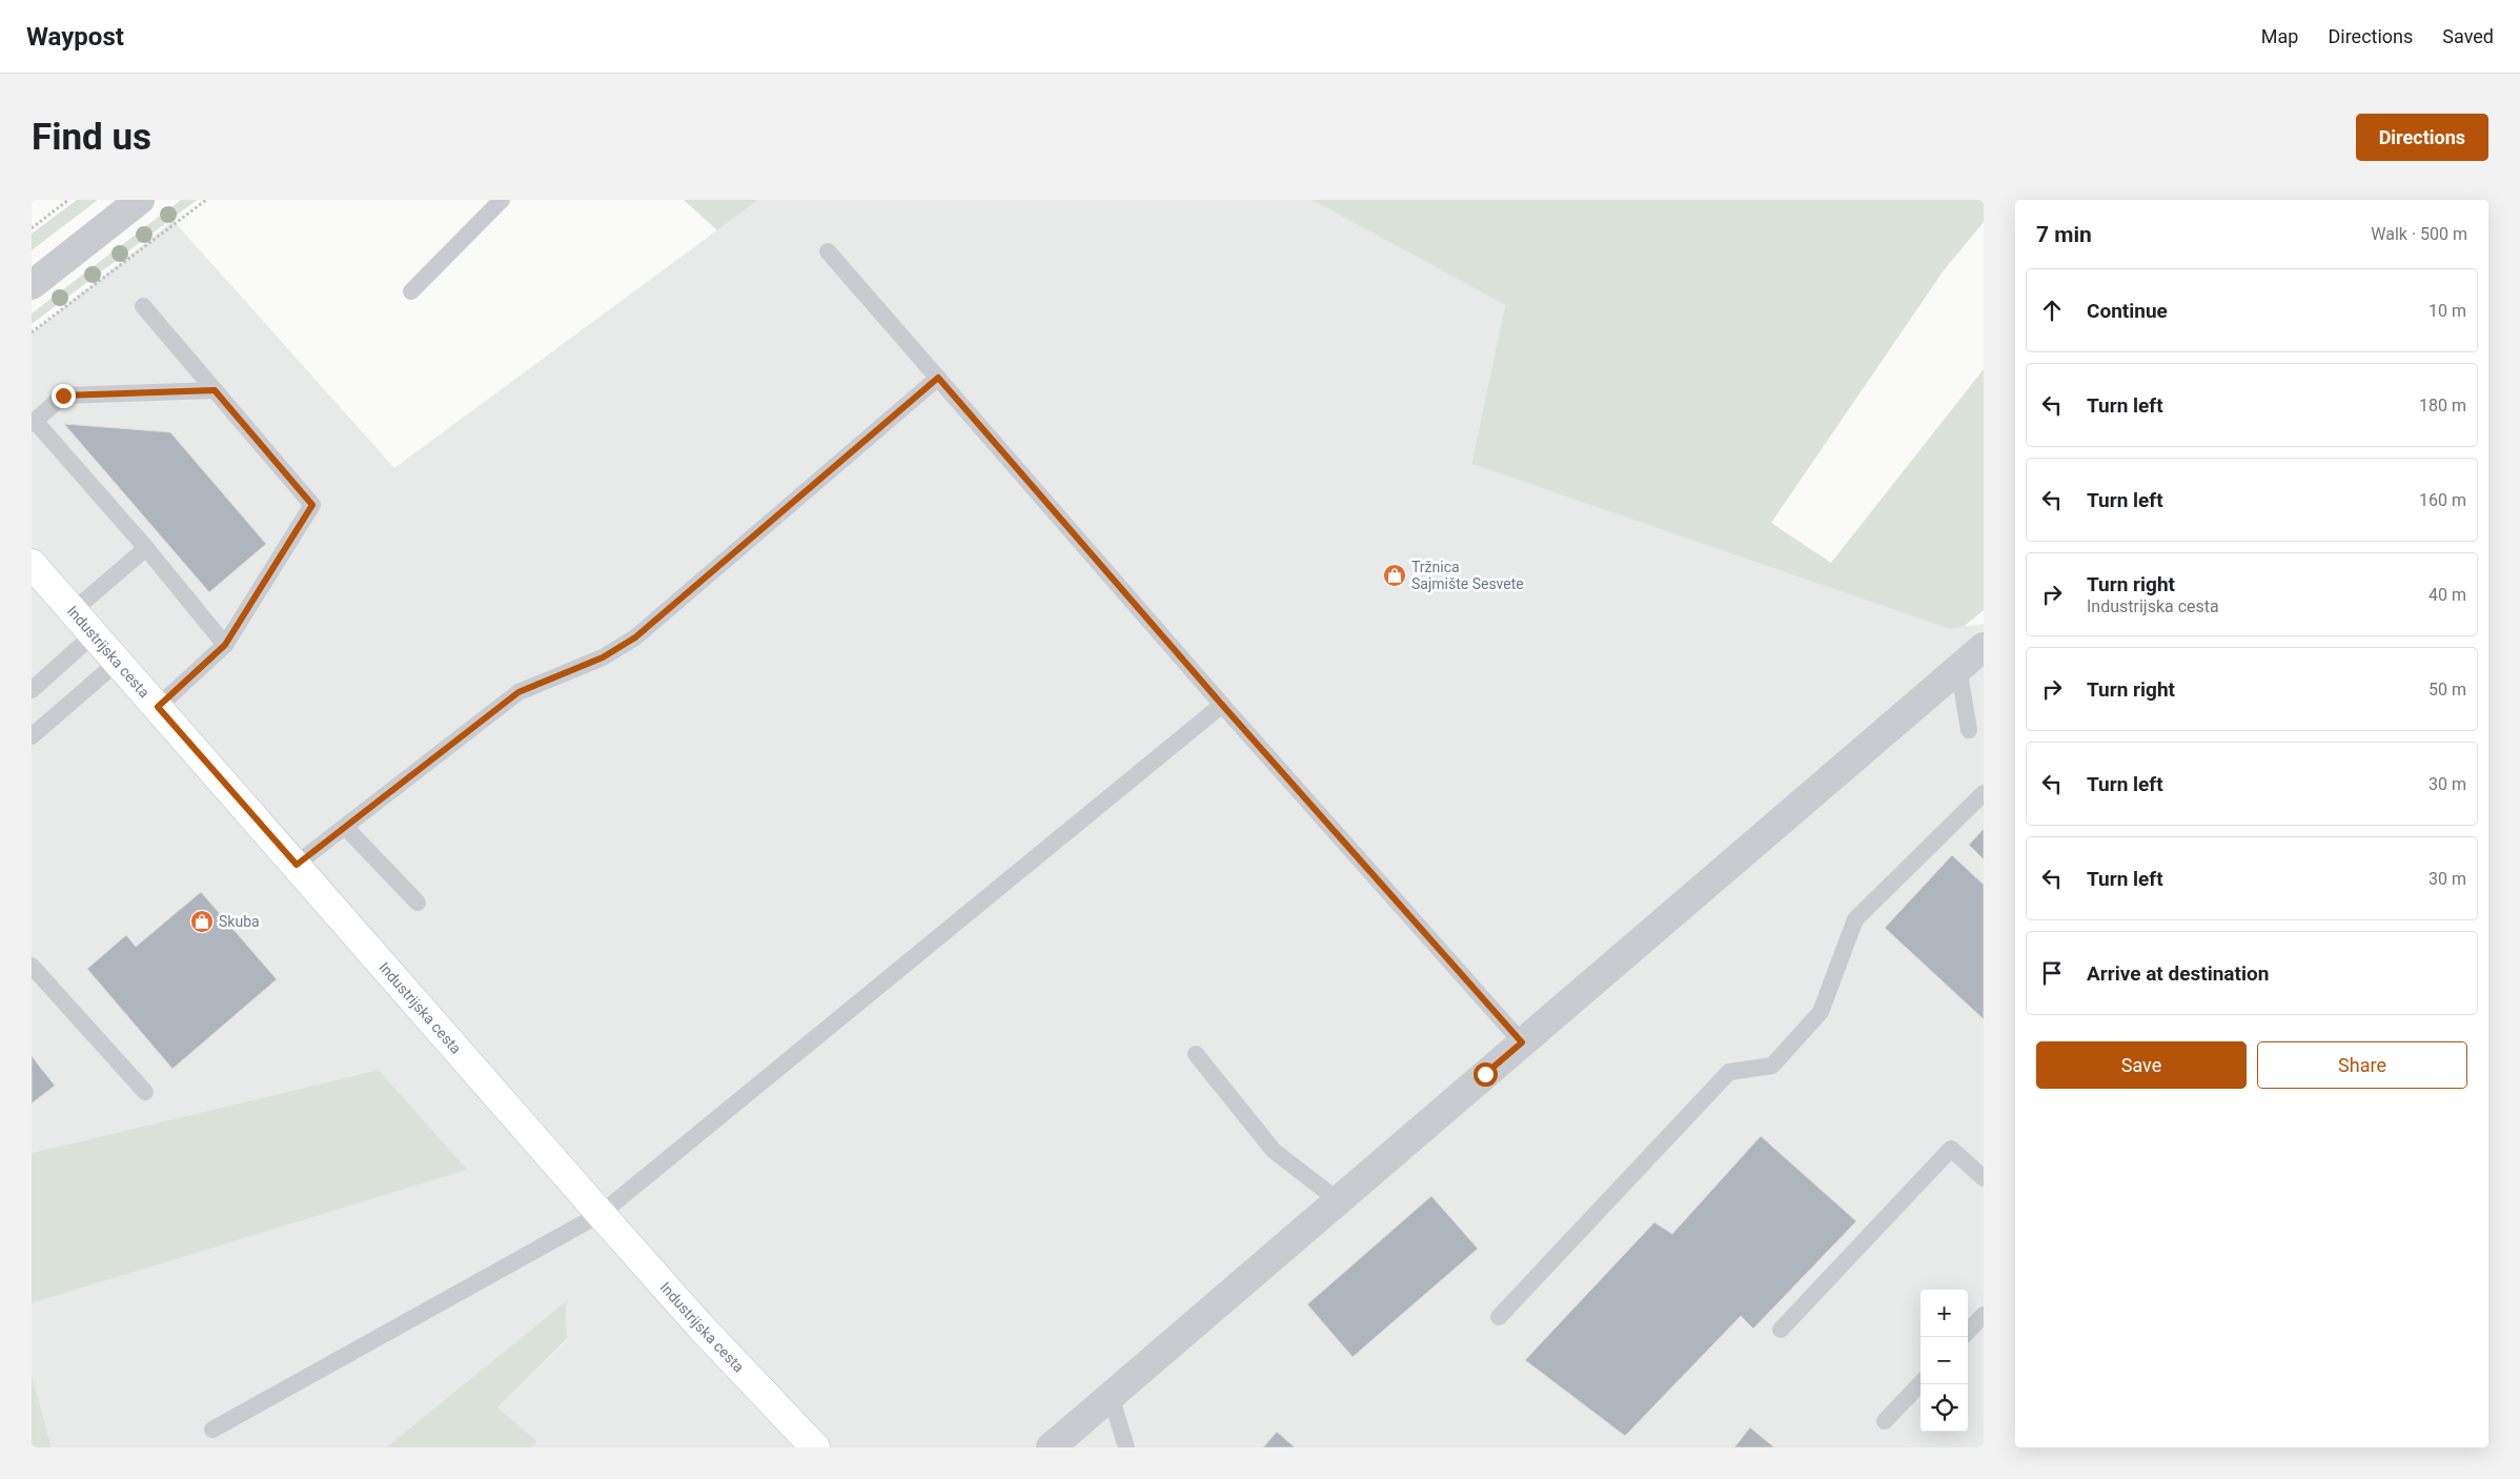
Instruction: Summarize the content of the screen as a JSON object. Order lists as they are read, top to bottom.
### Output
{
  "streets": {
    "street": ["Industrijska cesta"]
  },
  "places": {
    "shop": ["Tržnica Sajmište Sesvete", "Skuba"]
  },
  "page": {
    "header": "Waypost",
    "nav": ["Map", "Directions", "Saved"],
    "buttons": [
      "Directions",
      ["Save", "Share"]
    ],
    "title": "Find us",
    "heading": ["7 min", "Walk · 500 m"],
    "list": [
      ["Continue", "10 m"],
      ["Turn left", "180 m"],
      ["Turn left", "160 m"],
      ["Turn right", "Industrijska cesta", "40 m"],
      ["Turn right", "50 m"],
      ["Turn left", "30 m"],
      ["Turn left", "30 m"],
      "Arrive at destination"
    ],
    "map_buttons": ["+", "−"]
  }
}
